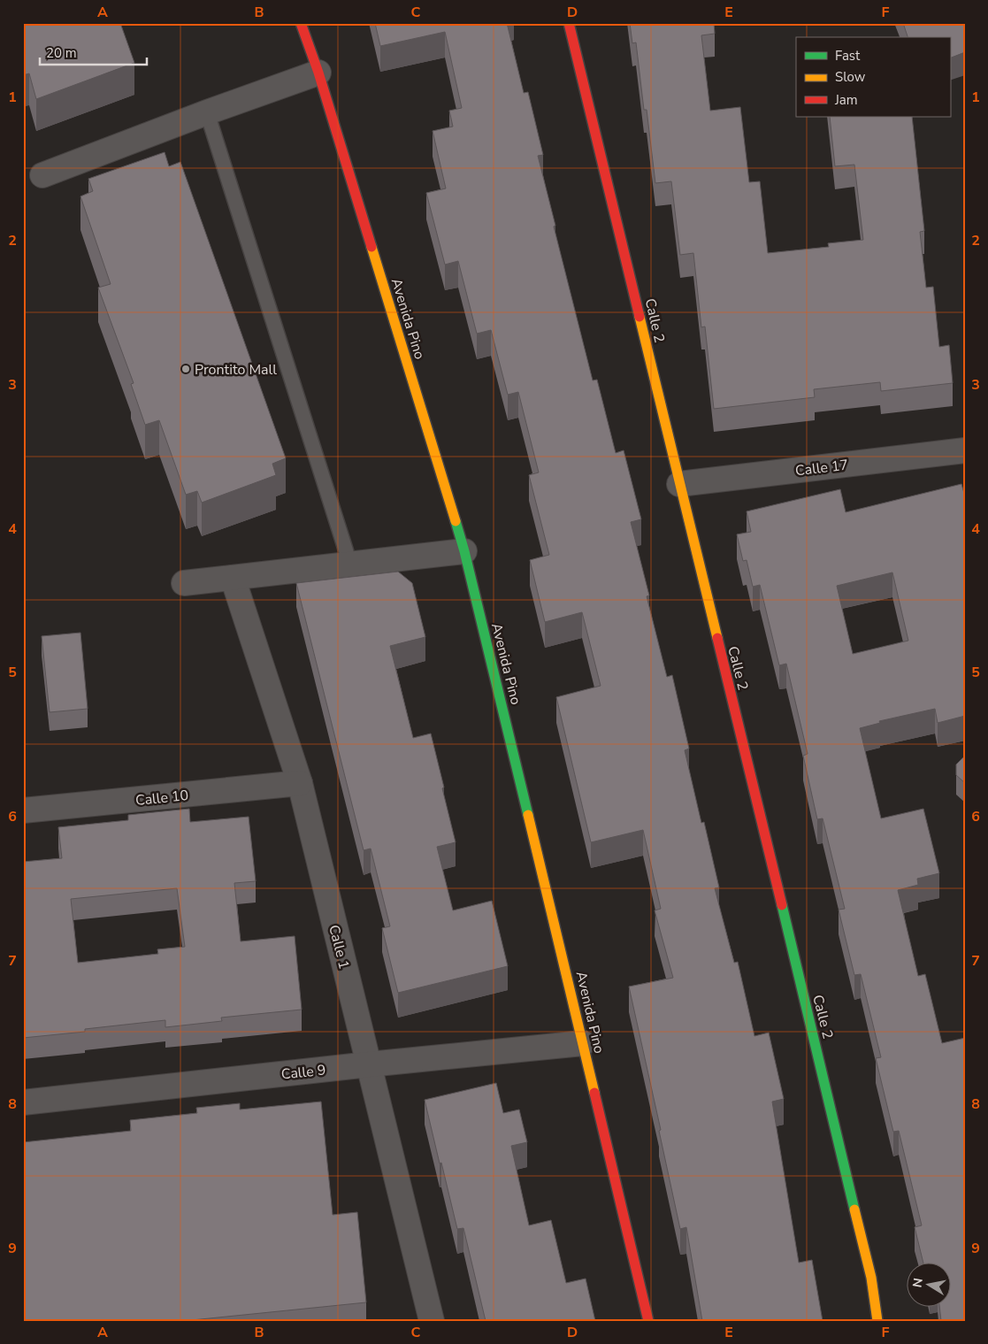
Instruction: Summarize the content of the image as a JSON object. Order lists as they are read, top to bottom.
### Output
{
  "streets": {
    "main road": ["Avenida Pino", "Calle 2"],
    "street": [
      "Calle 17",
      "Calle 10",
      "Calle 1",
      "Calle 9"
    ]
  },
  "crossings": [
    ["Avenida Pino", "Calle 9"],
    ["Calle 2", "Calle 17"],
    ["Calle 10", "Calle 1"],
    ["Calle 1", "Calle 9"]
  ],
  "places": ["Prontito Mall"],
  "legend": ["Fast", "Slow", "Jam"],
  "scale_bar": "20 m",
  "north": "left",
  "grid": {
    "columns": [
      "A",
      "B",
      "C",
      "D",
      "E",
      "F"
    ],
    "rows": [
      "1",
      "2",
      "3",
      "4",
      "5",
      "6",
      "7",
      "8",
      "9"
    ]
  }
}
